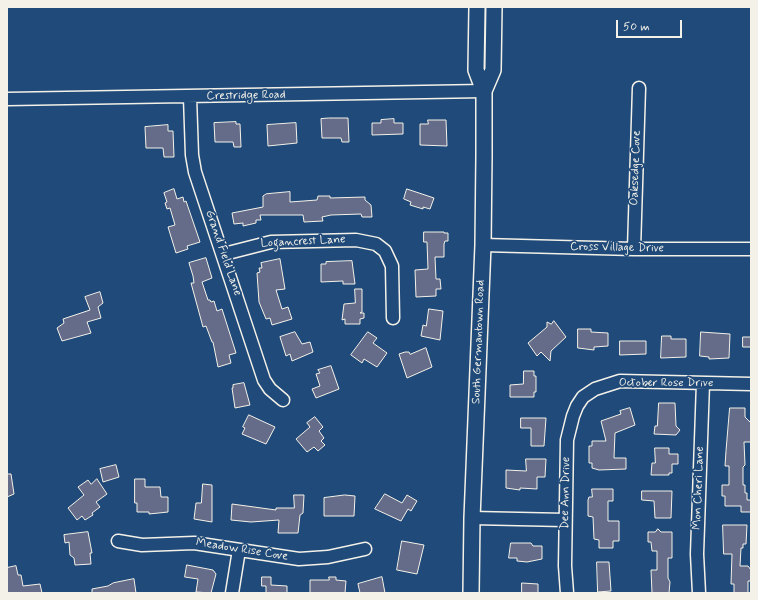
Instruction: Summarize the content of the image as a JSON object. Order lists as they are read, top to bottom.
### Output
{
  "streets": {
    "main road": ["South Germantown Road"],
    "street": [
      "Crestridge Road",
      "Oaksedge Cove",
      "Logancrest Lane",
      "Cross Village Drive",
      "Grand Field Lane",
      "October Rose Drive",
      "Mon Cheri Lane",
      "Dee Ann Drive",
      "Meadow Rise Cove"
    ]
  },
  "crossings": [
    ["Crestridge Road", "Grand Field Lane"],
    ["Crestridge Road", "South Germantown Road"],
    ["Oaksedge Cove", "Cross Village Drive"],
    ["Logancrest Lane", "Grand Field Lane"],
    ["Cross Village Drive", "South Germantown Road"],
    ["October Rose Drive", "Mon Cheri Lane"],
    ["October Rose Drive", "Dee Ann Drive"]
  ],
  "scale_bar": "50 m"
}
